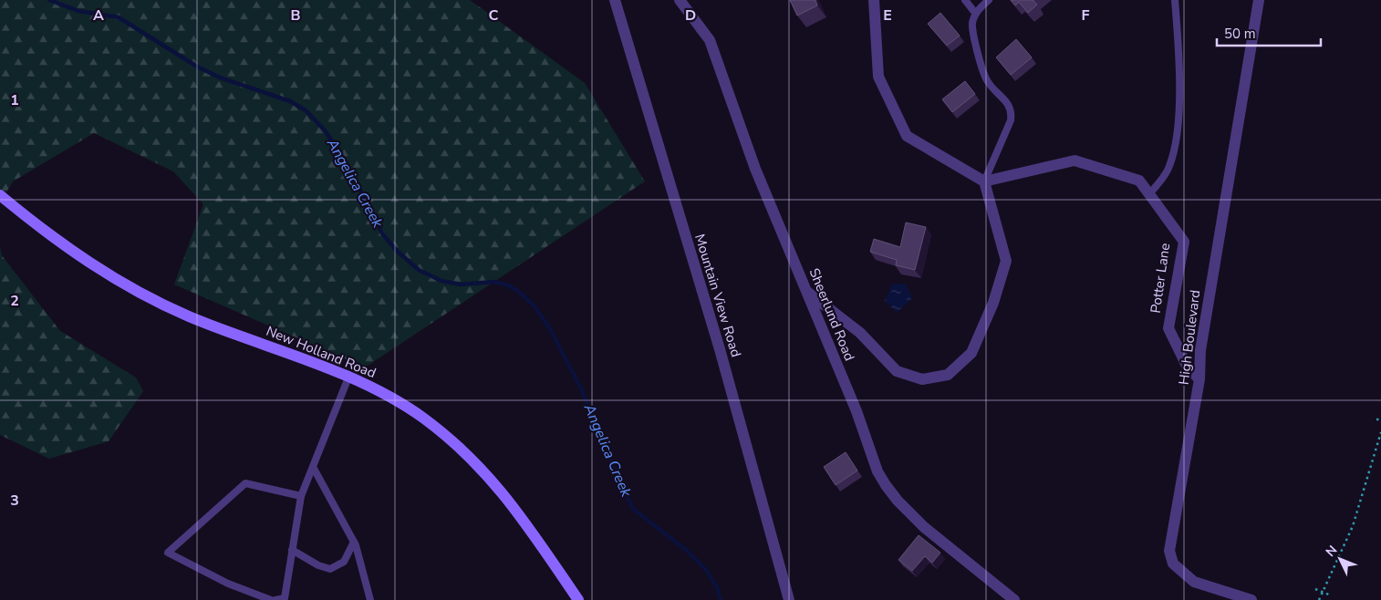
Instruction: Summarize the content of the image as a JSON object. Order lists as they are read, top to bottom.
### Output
{
  "streets": {
    "main road": ["New Holland Road"],
    "street": [
      "Potter Lane",
      "Mountain View Road",
      "Sheerlund Road",
      "High Boulevard"
    ]
  },
  "crossings": [
    ["Potter Lane", "High Boulevard"]
  ],
  "water": ["Angelica Creek"],
  "scale_bar": "50 m",
  "north": "top left",
  "grid": {
    "columns": [
      "A",
      "B",
      "C",
      "D",
      "E",
      "F"
    ],
    "rows": ["1", "2", "3"]
  }
}
